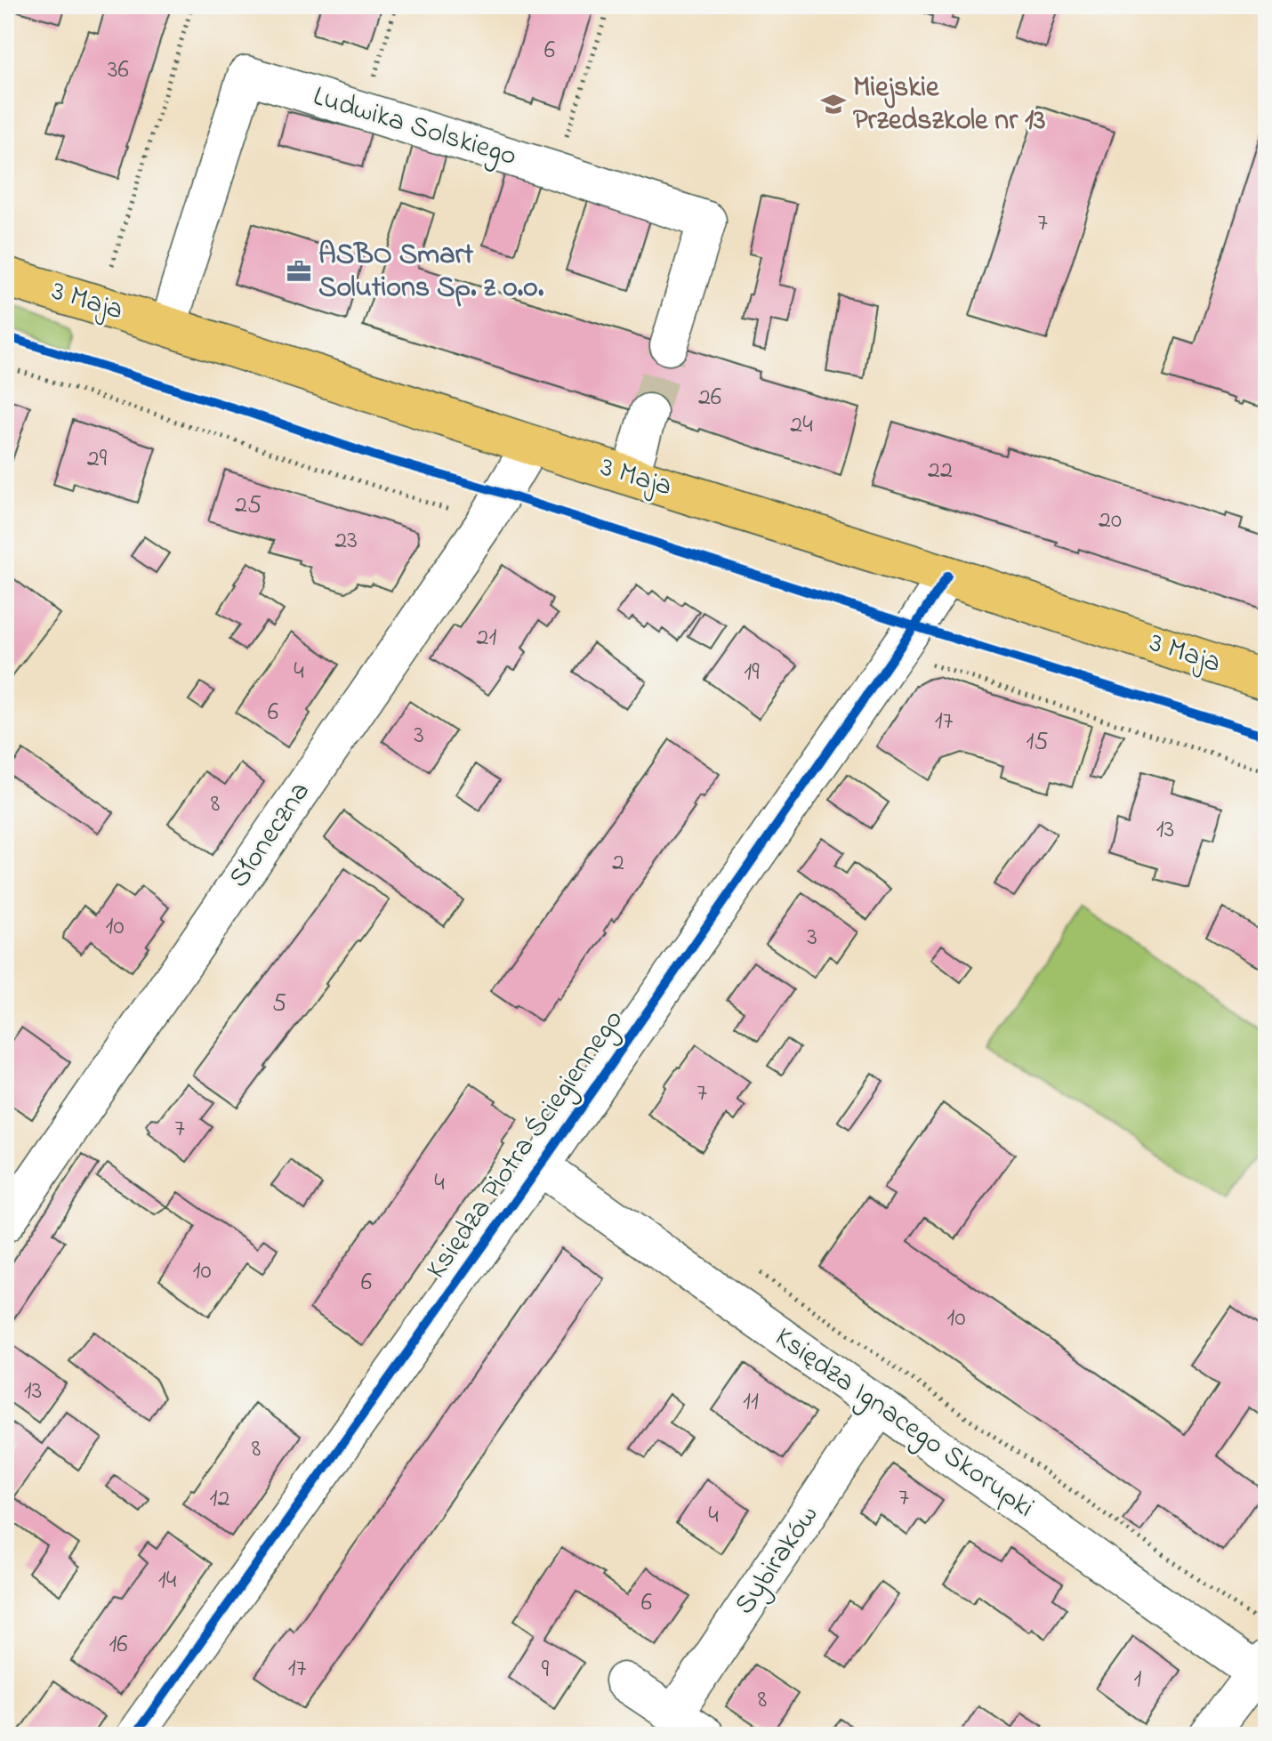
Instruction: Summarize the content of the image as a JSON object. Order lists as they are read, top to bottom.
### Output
{
  "streets": {
    "main road": ["3 Maja"],
    "street": [
      "Ludwika Solskiego",
      "Słoneczna",
      "Księdza Piotra Ściegiennego",
      "Księdza Ignacego Skorupki",
      "Sybiraków"
    ]
  },
  "crossings": [
    ["Ludwika Solskiego", "3 Maja"],
    ["3 Maja", "Słoneczna"],
    ["3 Maja", "Księdza Piotra Ściegiennego"],
    ["Księdza Piotra Ściegiennego", "Księdza Ignacego Skorupki"],
    ["Księdza Ignacego Skorupki", "Sybiraków"]
  ],
  "places": {
    "school or university": ["Miejskie Przedszkole nr 13"],
    "office": ["ASBO Smart Solutions Sp. z o.o."]
  },
  "house_numbers": [
    "6",
    "36",
    "7",
    "26",
    "24",
    "29",
    "22",
    "25",
    "20",
    "23",
    "21",
    "4",
    "19",
    "6",
    "17",
    "3",
    "15",
    "8",
    "13",
    "2",
    "10",
    "3",
    "5",
    "7",
    "7",
    "4",
    "10",
    "6",
    "10",
    "13",
    "11",
    "8",
    "7",
    "12",
    "4",
    "14",
    "6",
    "16",
    "17",
    "9",
    "1",
    "8"
  ]
}
